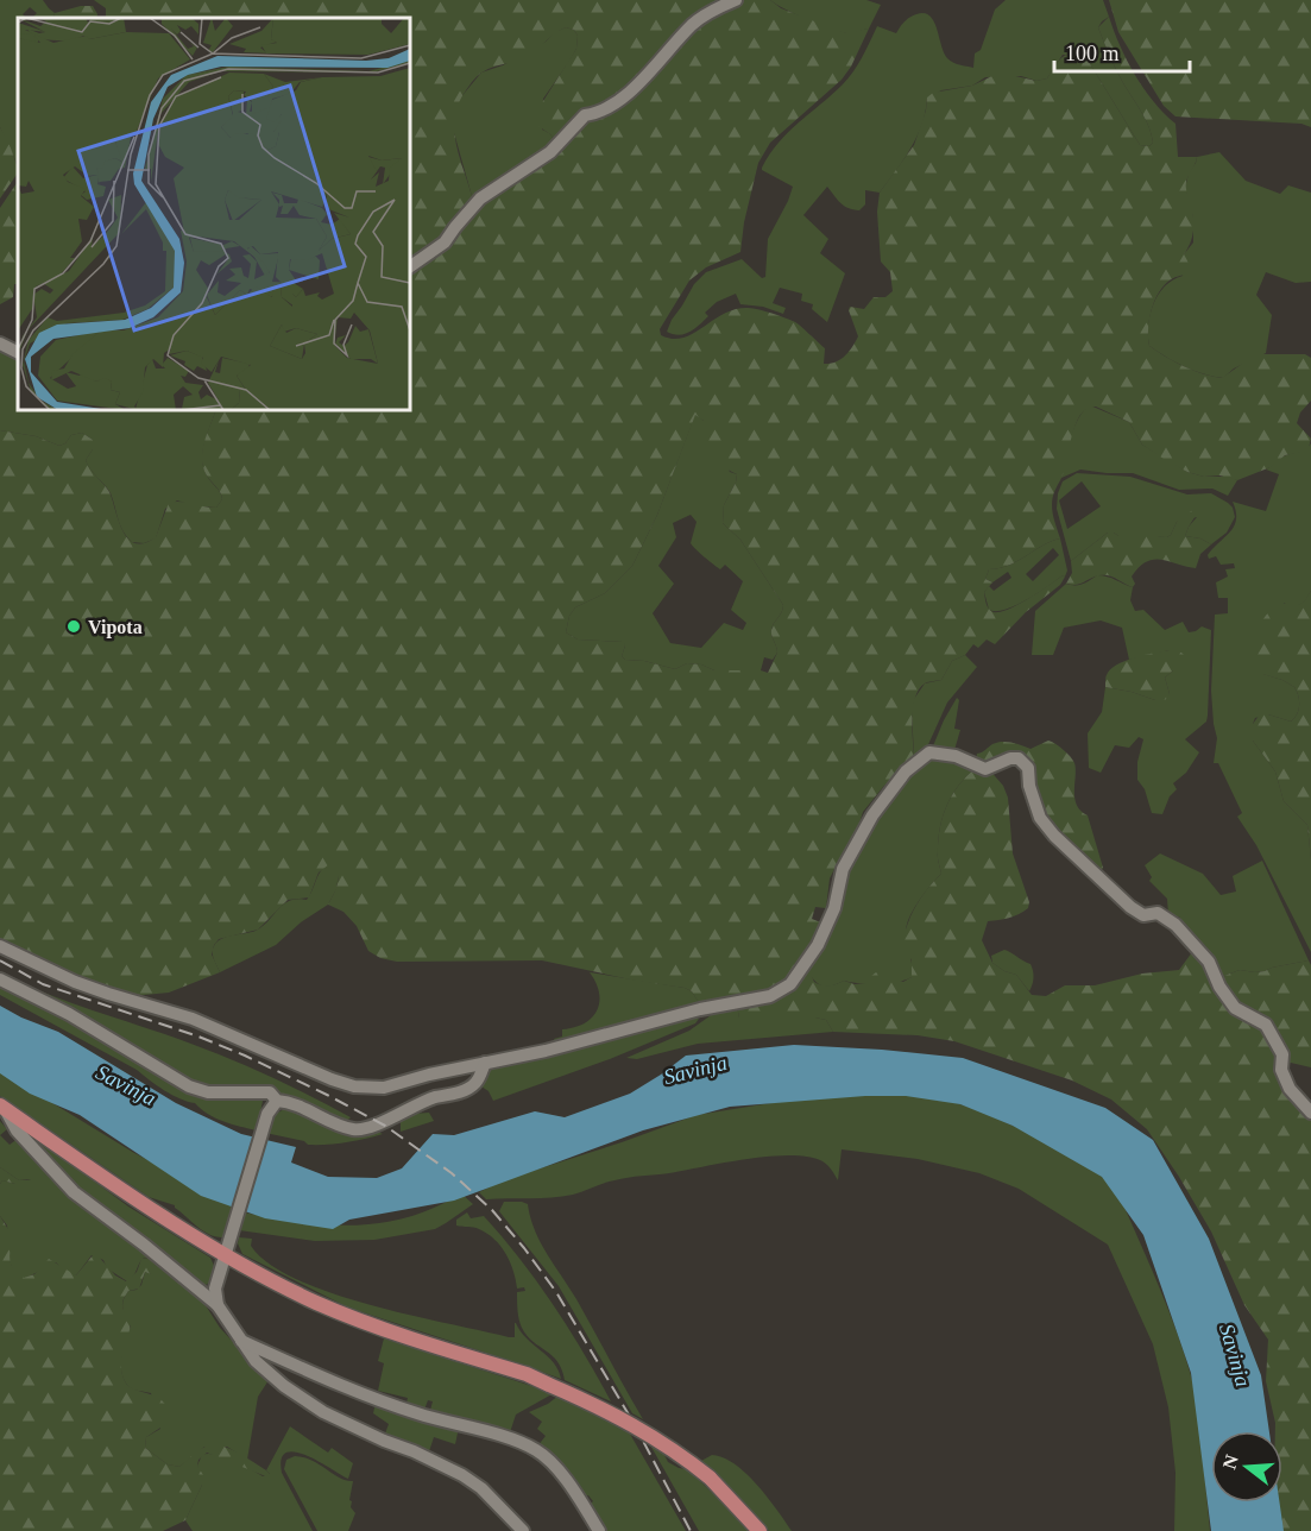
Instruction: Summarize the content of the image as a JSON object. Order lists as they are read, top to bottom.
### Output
{
  "water": ["Savinja"],
  "places": ["Vipota"],
  "scale_bar": "100 m",
  "north": "left"
}
